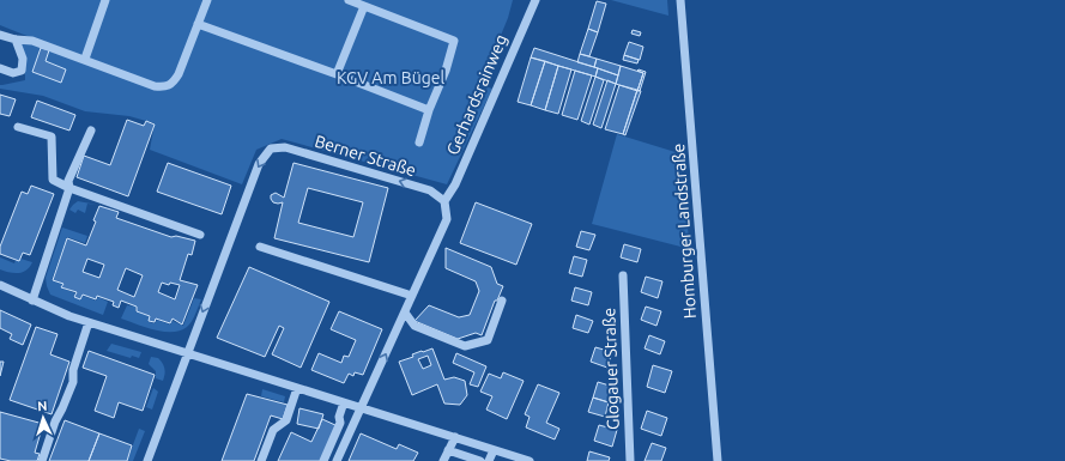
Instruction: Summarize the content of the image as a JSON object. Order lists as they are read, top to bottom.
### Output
{
  "streets": {
    "street": [
      "Gerhardsrainweg",
      "Berner Straße",
      "Homburger Landstraße",
      "Glogauer Straße"
    ]
  },
  "crossings": [
    ["Gerhardsrainweg", "Berner Straße"]
  ],
  "parks": ["KGV Am Bügel"],
  "north": "top"
}
